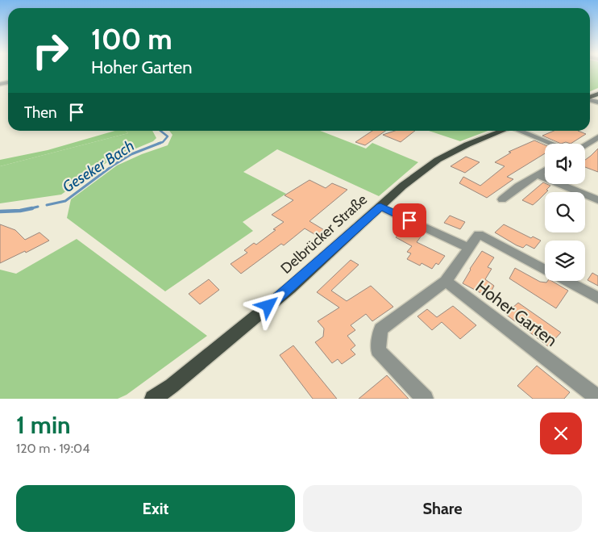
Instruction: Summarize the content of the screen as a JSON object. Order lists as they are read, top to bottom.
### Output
{
  "streets": {
    "main road": ["Delbrücker Straße"],
    "street": ["Hoher Garten"]
  },
  "water": ["Geseker Bach"],
  "page": {
    "turn": ["100 m", "Hoher Garten"],
    "then": "Then",
    "heading": ["1 min", "120 m · 19:04"],
    "buttons": ["Exit", "Share"]
  }
}
